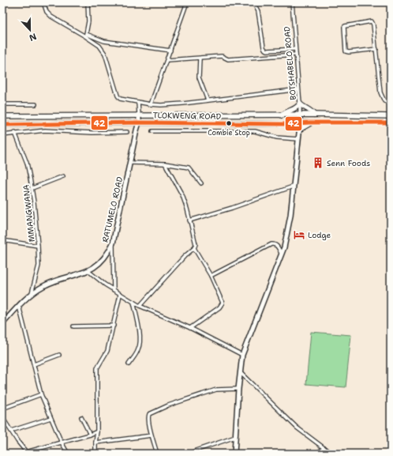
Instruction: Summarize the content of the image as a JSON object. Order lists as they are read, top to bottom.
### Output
{
  "streets": {
    "main road": ["TLOKWENG ROAD"],
    "street": ["BOTSHABELO ROAD", "RATUMELO ROAD", "MMANGWANA"]
  },
  "crossings": [
    ["BOTSHABELO ROAD", "TLOKWENG ROAD"],
    ["TLOKWENG ROAD", "RATUMELO ROAD"],
    ["RATUMELO ROAD", "MMANGWANA"]
  ],
  "places": {
    "other": ["Combie Stop"],
    "building": ["Senn Foods"],
    "hotel": ["Lodge"]
  },
  "lines": ["transit line 42"],
  "north": "bottom"
}
